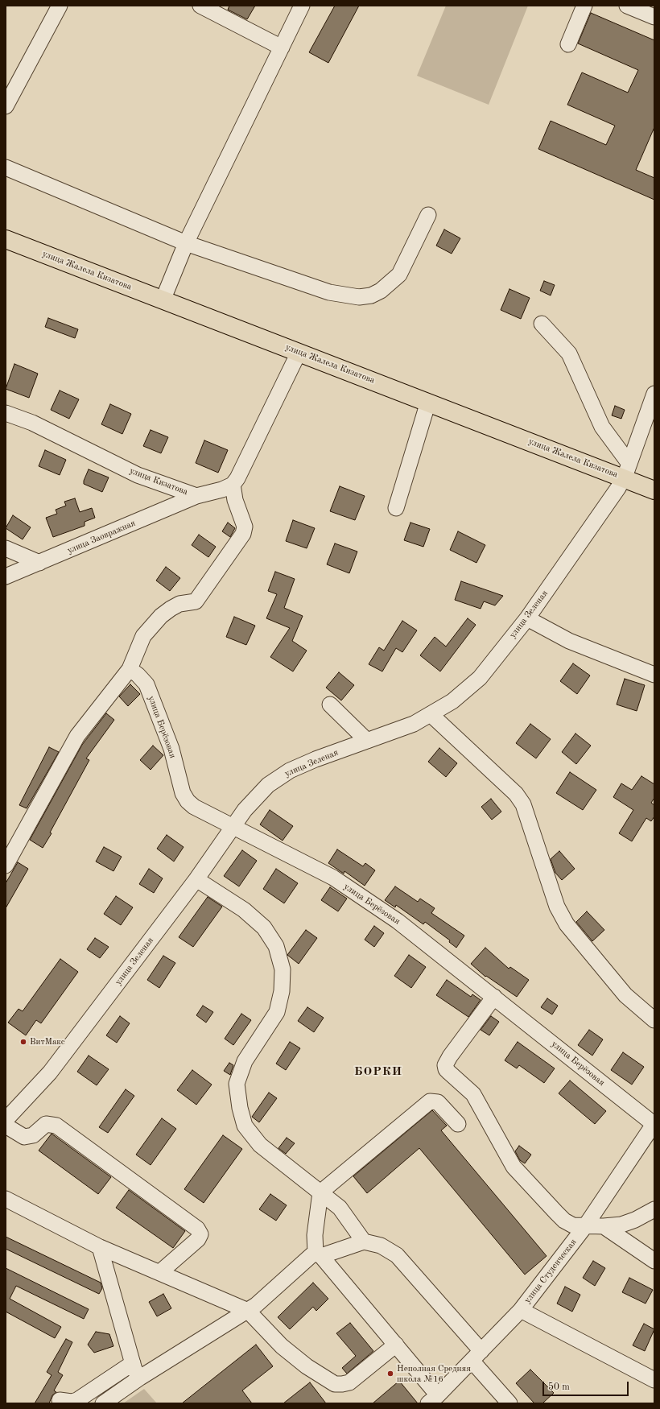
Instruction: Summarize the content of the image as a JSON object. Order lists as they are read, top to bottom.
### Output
{
  "streets": {
    "main road": ["улица Жалела Кизатова"],
    "street": [
      "улица Кизатова",
      "улица Заовражная",
      "улица Зеленая",
      "улица Берёзовая",
      "улица Студенческая"
    ]
  },
  "crossings": [
    ["улица Жалела Кизатова", "улица Зеленая"],
    ["улица Кизатова", "улица Заовражная"],
    ["улица Зеленая", "улица Берёзовая"],
    ["улица Берёзовая", "улица Студенческая"]
  ],
  "districts": ["БОРКИ"],
  "places": ["ВитМакс", "Неполная Средняя школа №16"],
  "scale_bar": "50 m"
}
